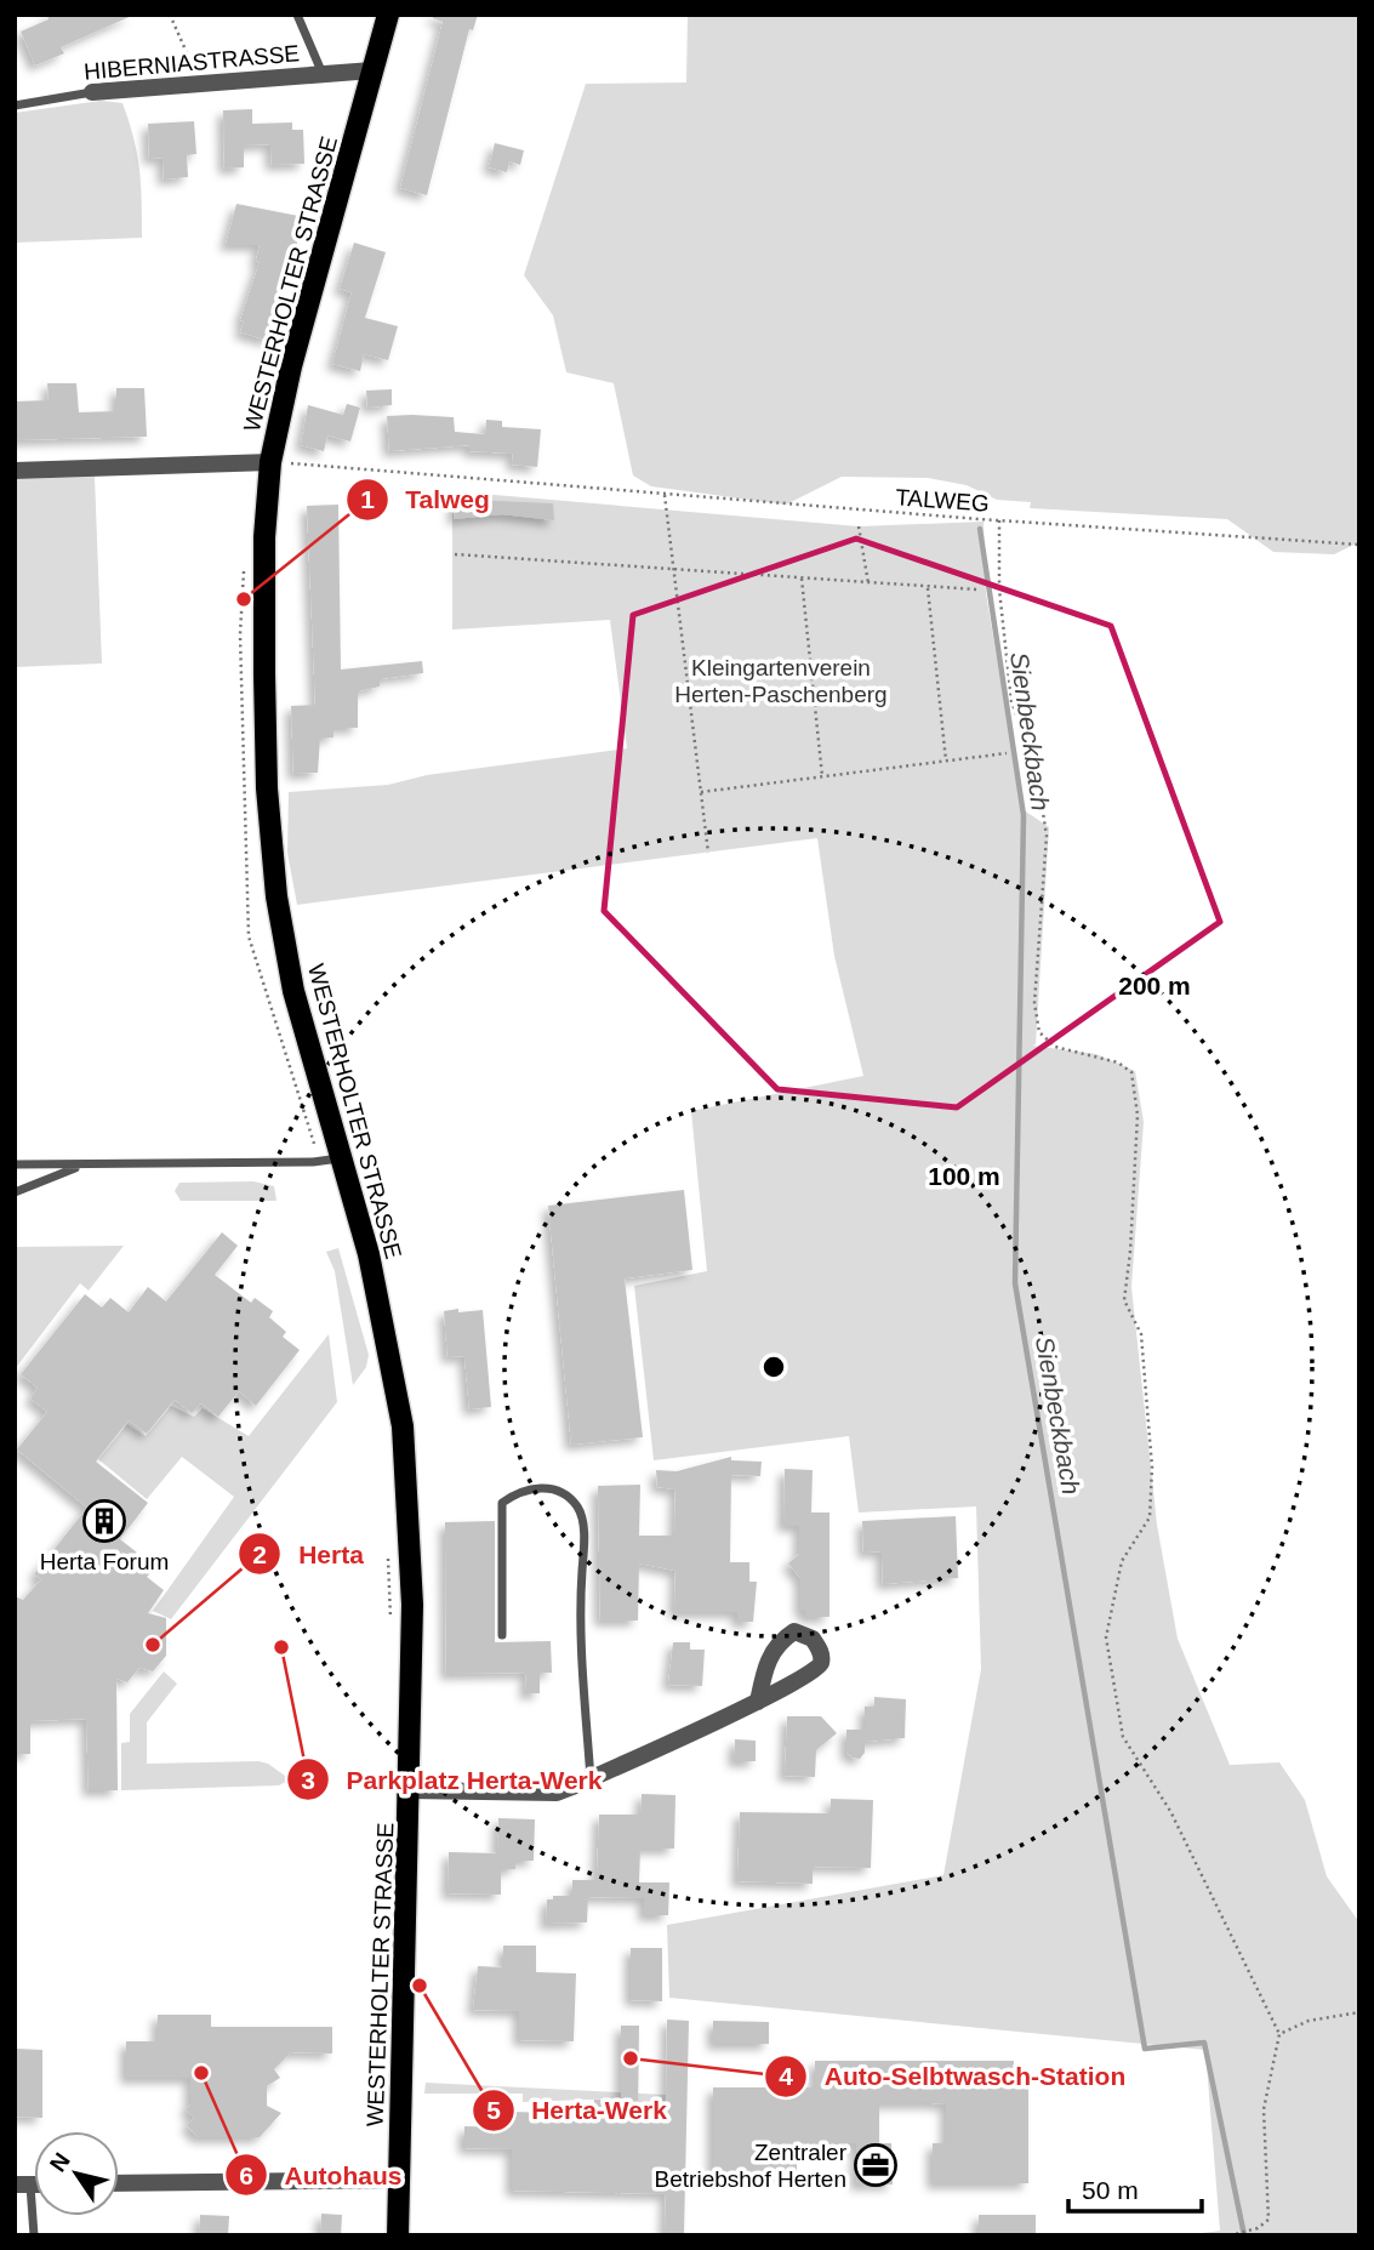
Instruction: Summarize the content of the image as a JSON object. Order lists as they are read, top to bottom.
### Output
{
  "streets": {
    "main road": ["WESTERHOLTER STRASSE"],
    "street": ["HIBERNIASTRASSE"],
    "path": ["TALWEG"]
  },
  "crossings": [
    ["HIBERNIASTRASSE", "WESTERHOLTER STRASSE"],
    ["WESTERHOLTER STRASSE", "TALWEG"]
  ],
  "water": ["Sienbeckbach"],
  "parks": ["Kleingartenverein Herten-Paschenberg"],
  "places": {
    "other": [
      "Talweg",
      "Herta",
      "Parkplatz Herta-Werk",
      "Herta-Werk",
      "Auto-Selbtwasch-Station",
      "Autohaus"
    ],
    "building": ["Herta Forum"],
    "office": ["Zentraler Betriebshof Herten"]
  },
  "scale_bar": "50 m",
  "north": "top left",
  "rings": ["200 m", "100 m"]
}
